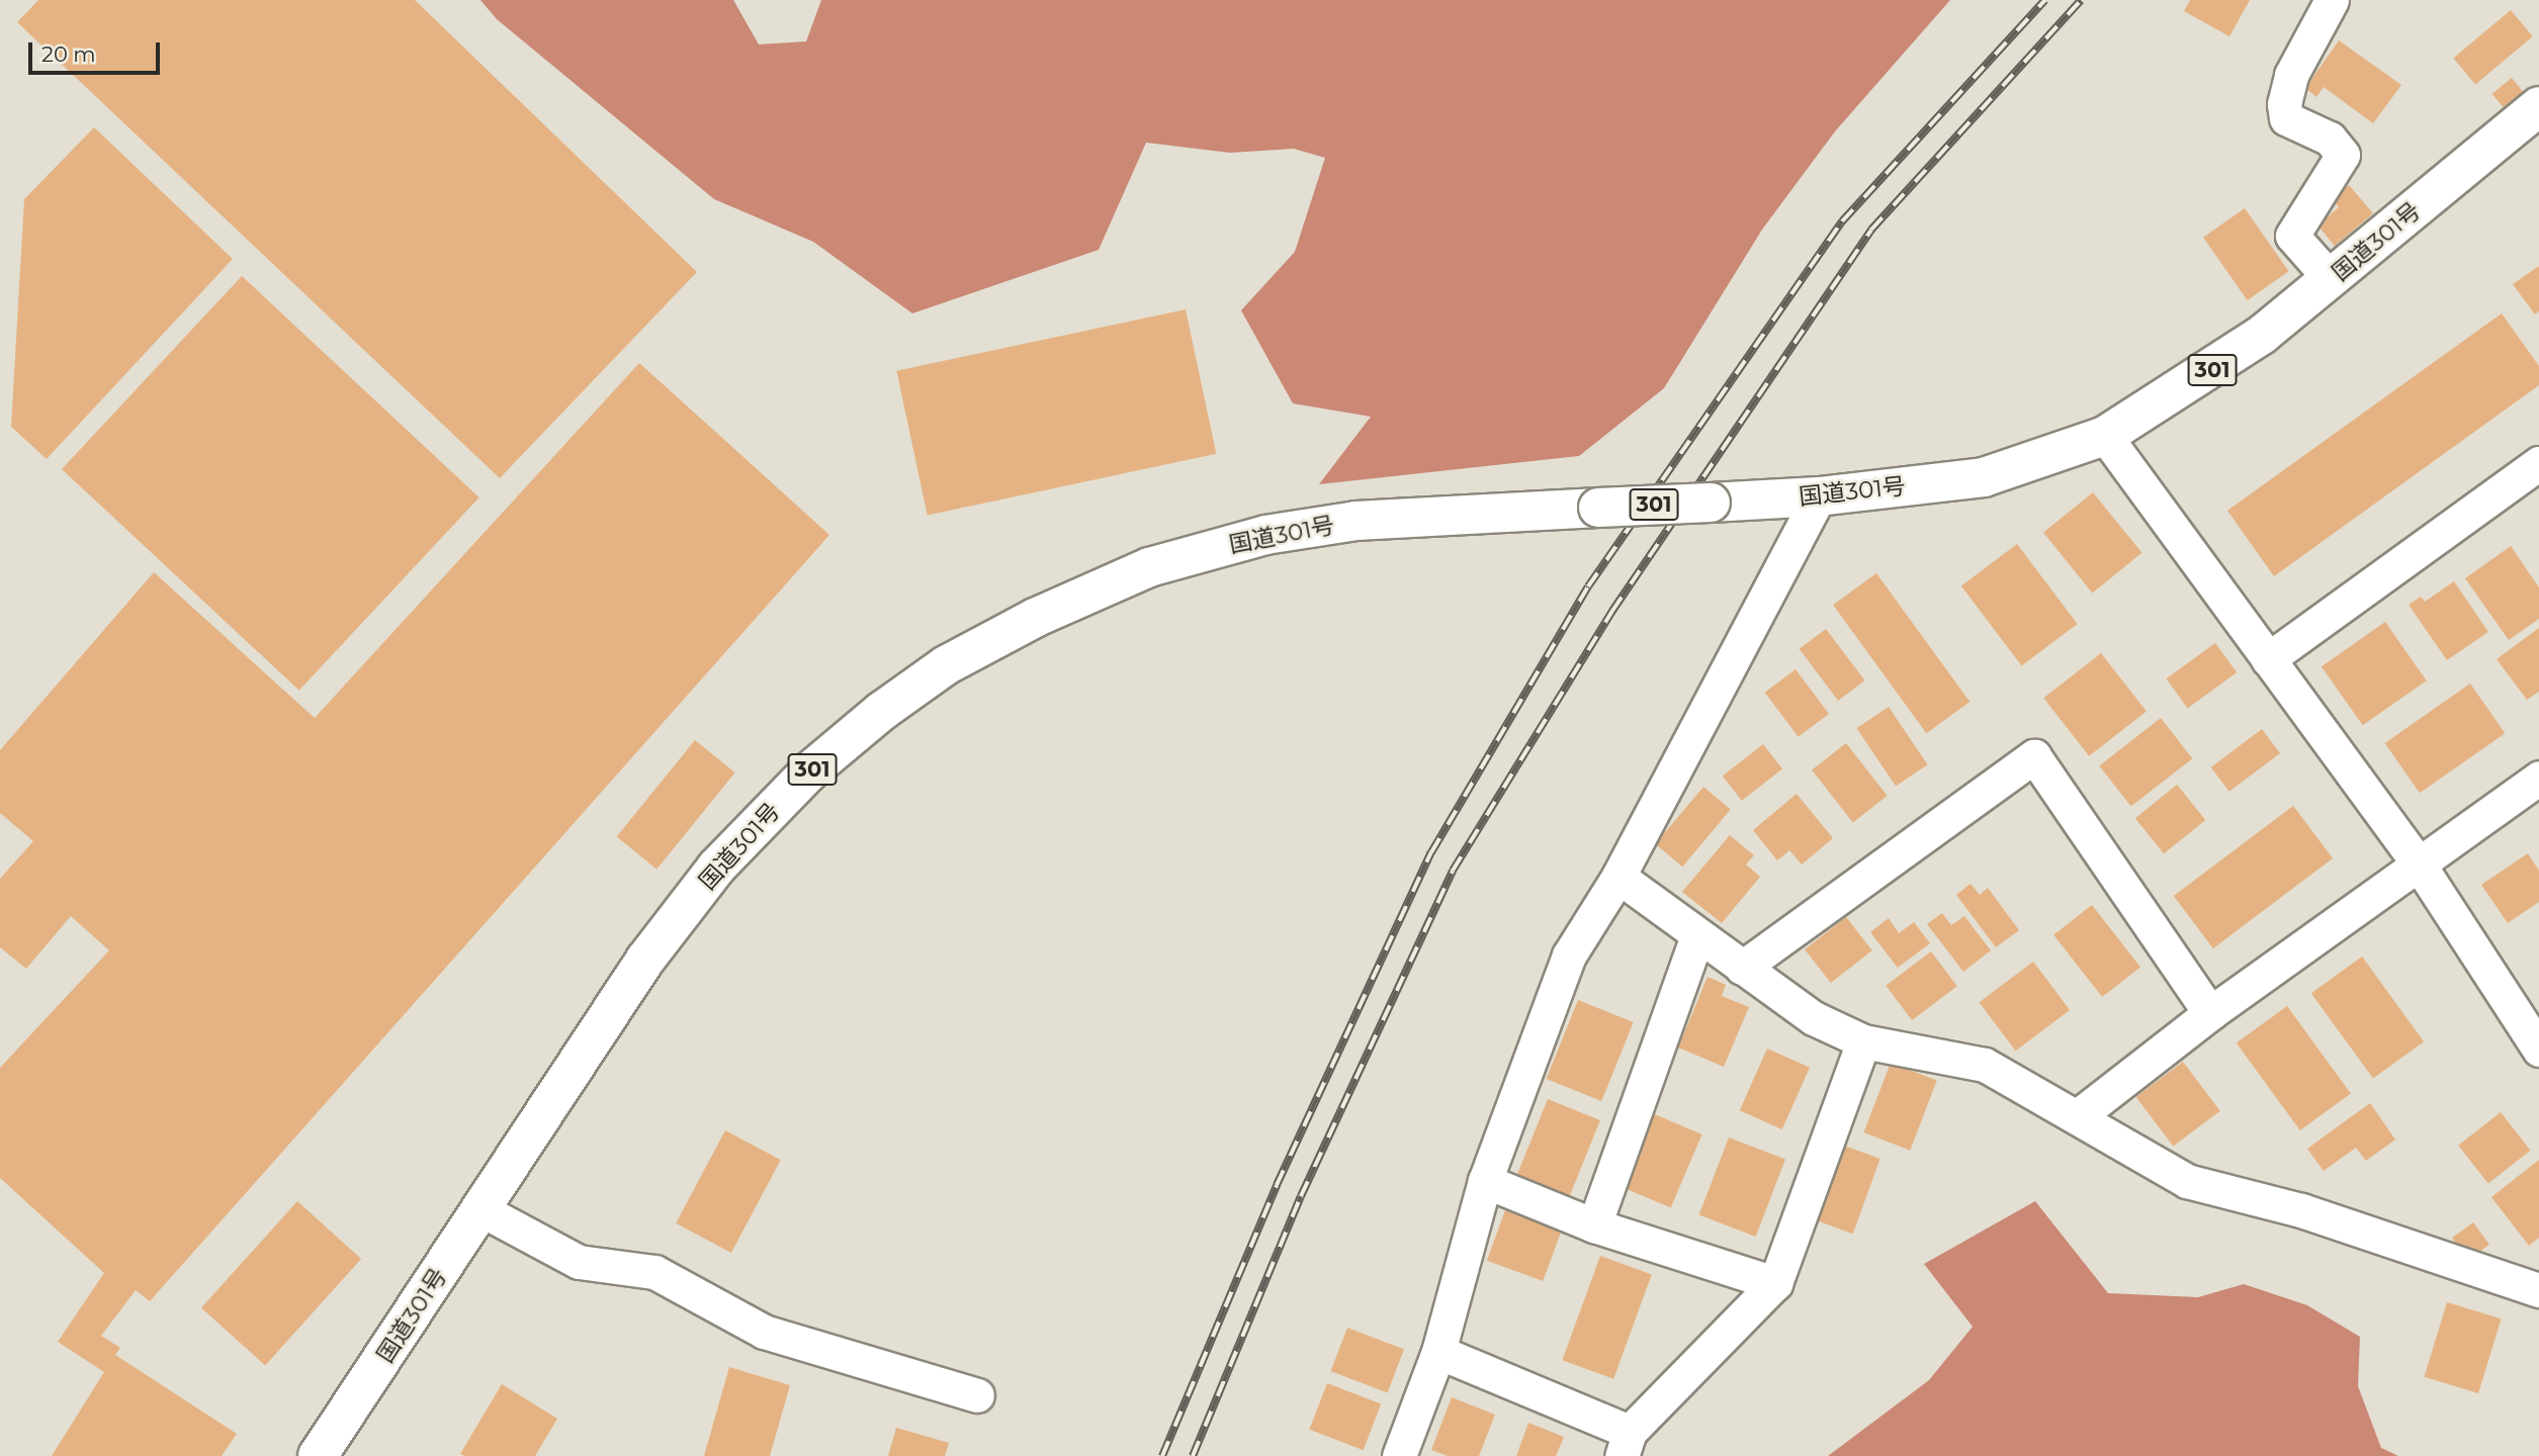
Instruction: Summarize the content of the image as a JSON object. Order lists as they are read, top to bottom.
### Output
{
  "streets": {
    "highway": ["国道301号", "301"]
  },
  "scale_bar": "20 m"
}
